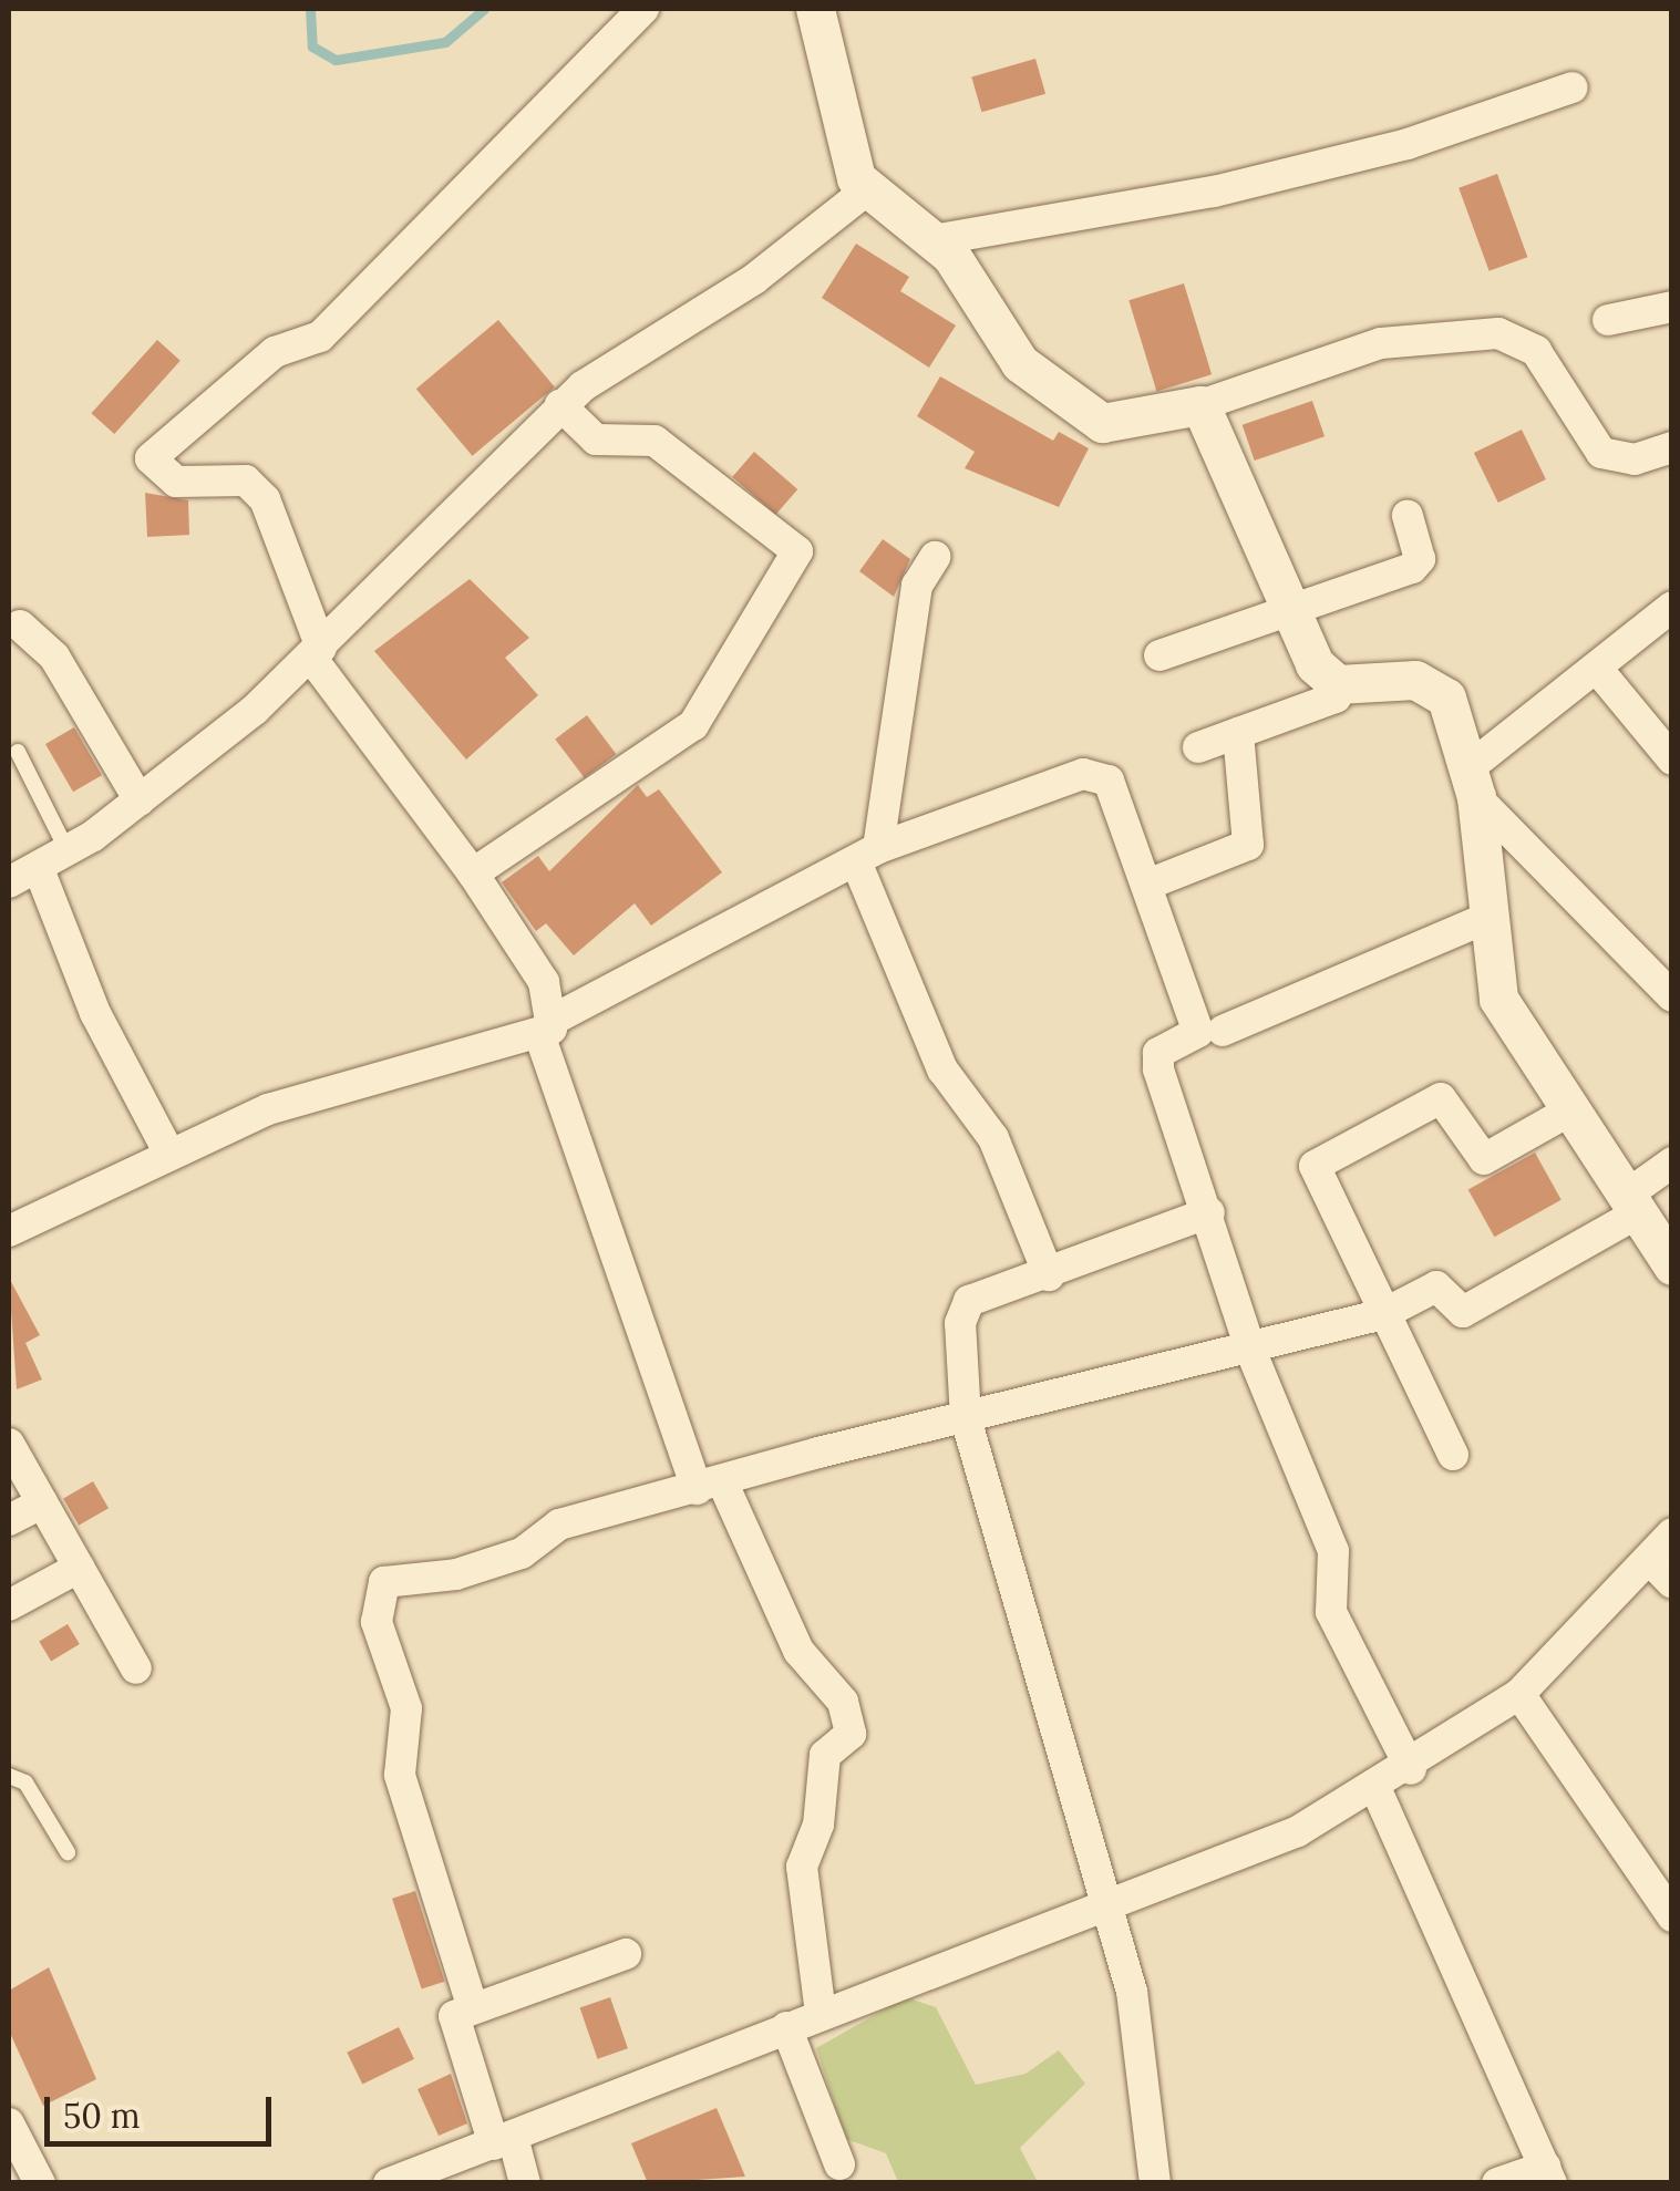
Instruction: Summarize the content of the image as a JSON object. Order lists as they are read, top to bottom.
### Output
{
  "scale_bar": "50 m"
}
